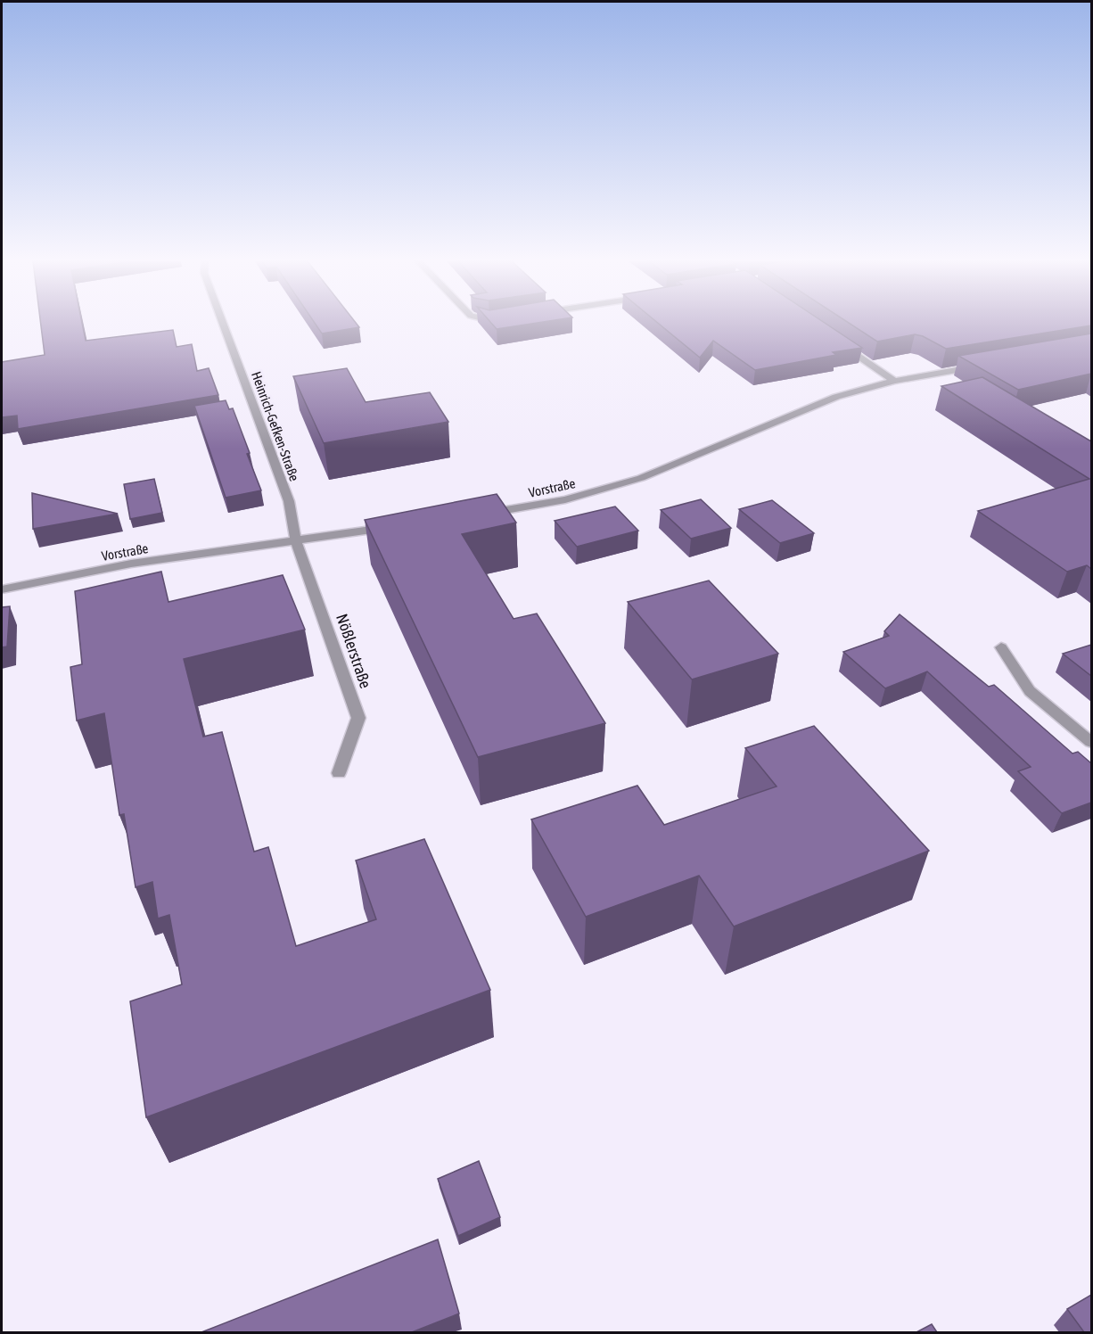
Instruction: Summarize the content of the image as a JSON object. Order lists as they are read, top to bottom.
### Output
{
  "streets": {
    "street": ["Heinrich-Gefken-Straße", "Vorstraße", "Nößlerstraße"]
  },
  "crossings": [
    ["Heinrich-Gefken-Straße", "Vorstraße"],
    ["Heinrich-Gefken-Straße", "Nößlerstraße"],
    ["Vorstraße", "Nößlerstraße"]
  ]
}
